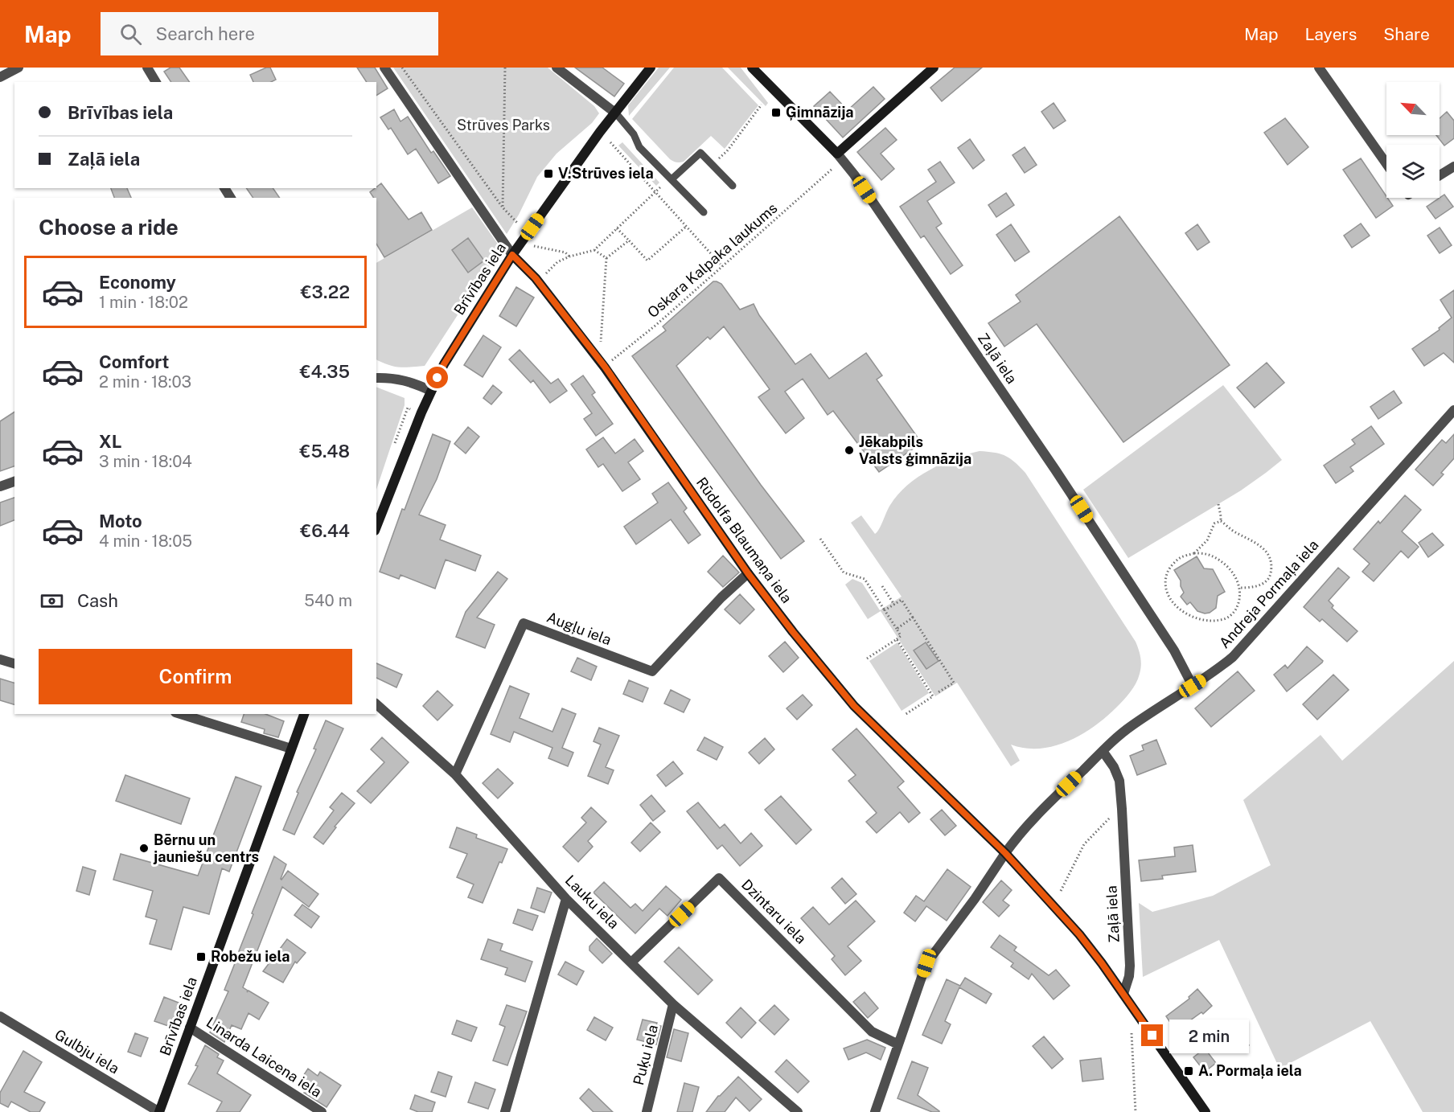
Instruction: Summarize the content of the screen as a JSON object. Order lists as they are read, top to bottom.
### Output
{
  "streets": {
    "main road": ["Brīvības iela", "Zaļā iela", "Rūdolfa Blaumaņa iela"],
    "street": [
      "Andreja Pormaļa iela",
      "Augļu iela",
      "Lauku iela",
      "Dzintaru iela",
      "Gulbju iela",
      "Puķu iela",
      "Linarda Laicena iela"
    ],
    "path": ["Oskara Kalpaka laukums"]
  },
  "crossings": [
    ["Oskara Kalpaka laukums", "Rūdolfa Blaumaņa iela"],
    ["Brīvības iela", "Rūdolfa Blaumaņa iela"],
    ["Brīvības iela", "Gulbju iela"],
    ["Brīvības iela", "Linarda Laicena iela"],
    ["Zaļā iela", "Rūdolfa Blaumaņa iela"],
    ["Zaļā iela", "Andreja Pormaļa iela"],
    ["Rūdolfa Blaumaņa iela", "Andreja Pormaļa iela"],
    ["Rūdolfa Blaumaņa iela", "Augļu iela"],
    ["Andreja Pormaļa iela", "Dzintaru iela"],
    ["Augļu iela", "Lauku iela"],
    ["Lauku iela", "Dzintaru iela"],
    ["Lauku iela", "Puķu iela"]
  ],
  "parks": ["Strūves Parks"],
  "places": {
    "transit": [
      "Ģimnāzija",
      "V.Strūves iela",
      "Robežu iela",
      "A. Pormaļa iela"
    ],
    "other": ["Jēkabpils Valsts ģimnāzija", "Bērnu un jauniešu centrs"]
  },
  "north": "top left",
  "page": {
    "header": "Map",
    "search": "Search here",
    "nav": ["Map", "Layers", "Share"],
    "banner": ["Brīvības iela", "Zaļā iela"],
    "heading": "Choose a ride",
    "list": [
      {
        "name": "Economy",
        "note": "1 min · 18:02",
        "value": "€3.22"
      },
      {
        "name": "Comfort",
        "note": "2 min · 18:03",
        "value": "€4.35"
      },
      {
        "name": "XL",
        "note": "3 min · 18:04",
        "value": "€5.48"
      },
      {
        "name": "Moto",
        "note": "4 min · 18:05",
        "value": "€6.44"
      }
    ],
    "pay": ["Cash", "540 m"],
    "buttons": "Confirm",
    "bubble": "2 min"
  }
}
